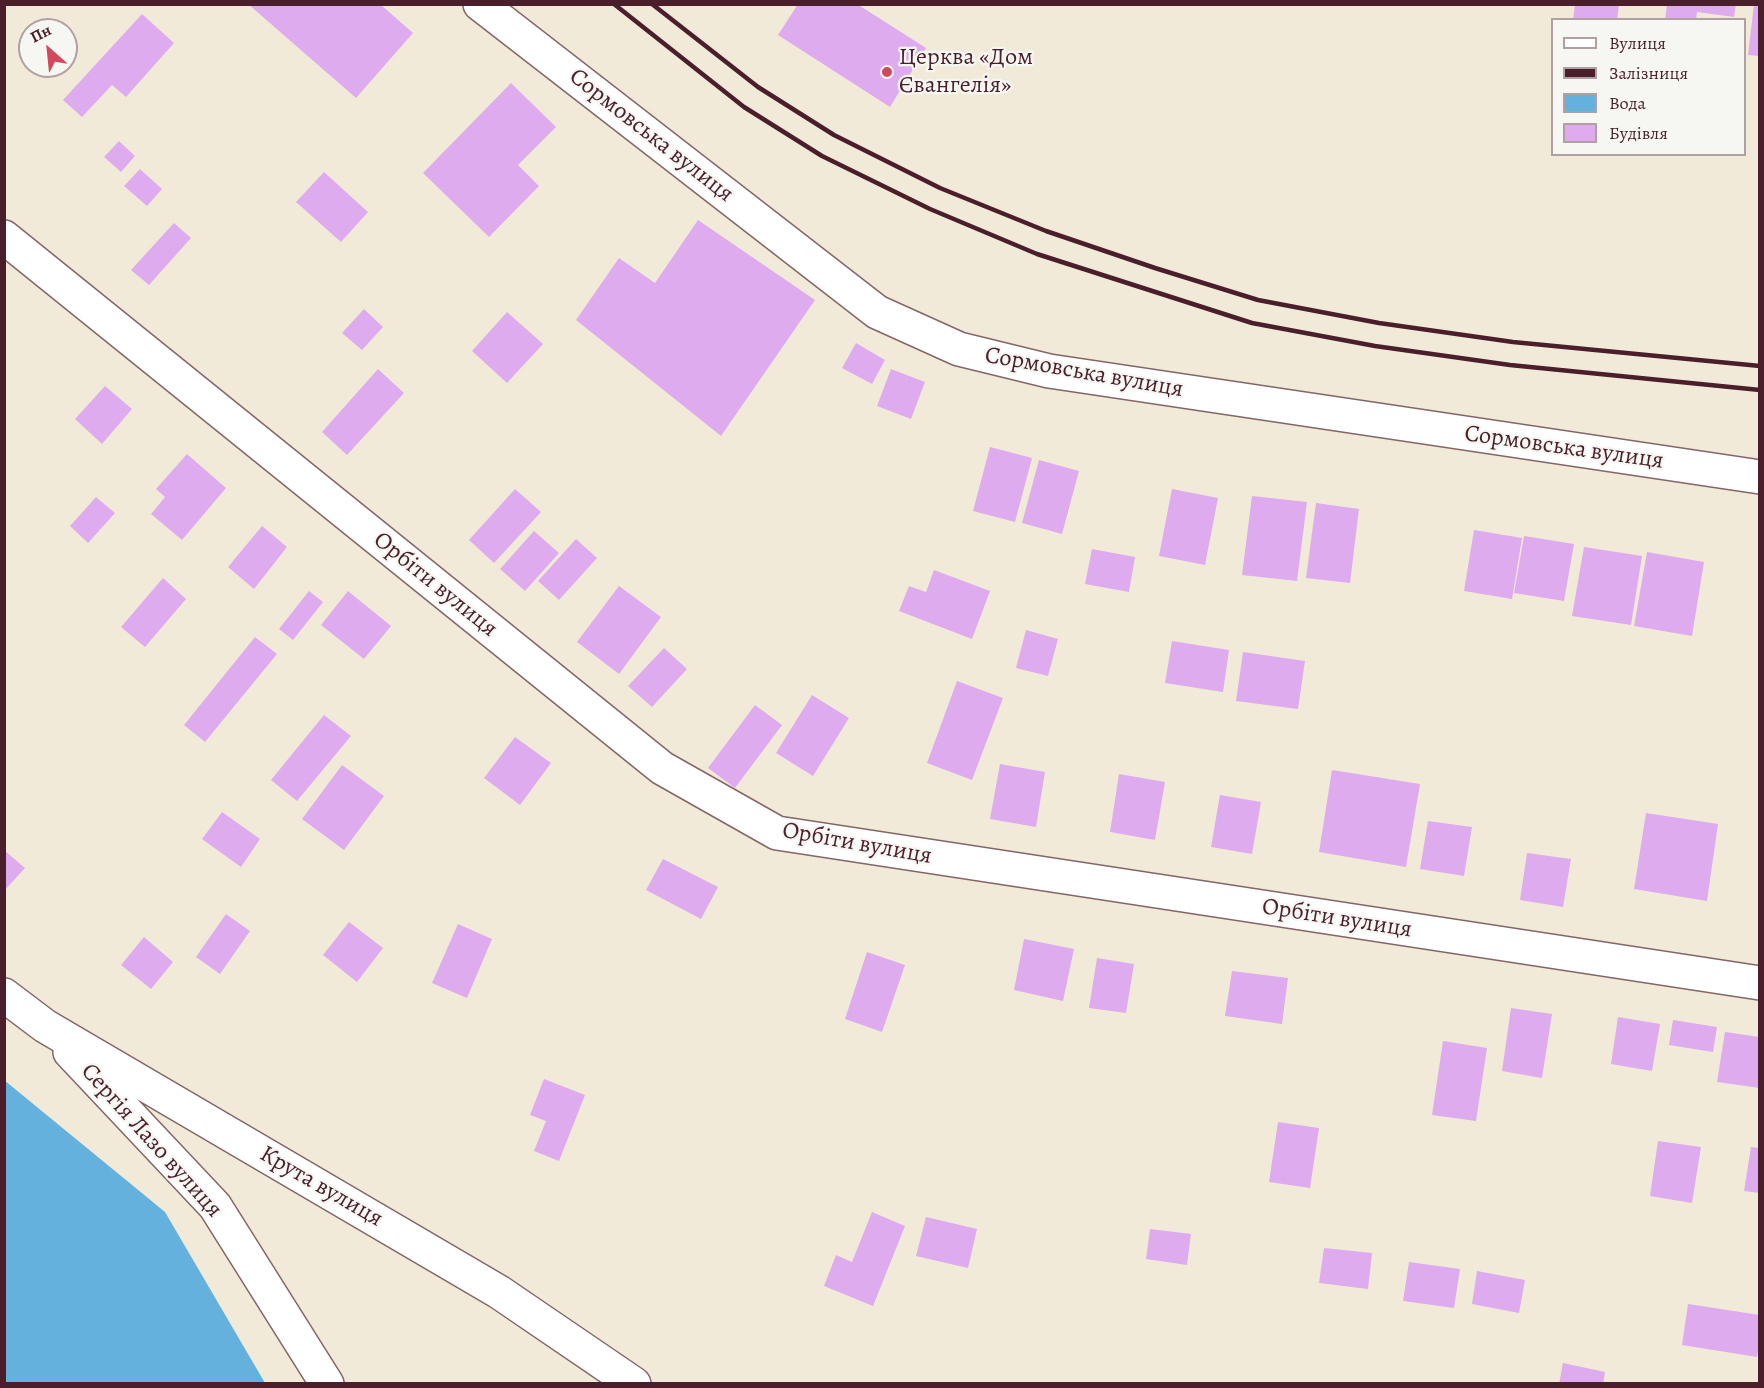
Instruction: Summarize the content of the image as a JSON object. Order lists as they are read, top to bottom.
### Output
{
  "streets": {
    "street": [
      "Сормовська вулиця",
      "Орбіти вулиця",
      "Сергія Лазо вулиця",
      "Крута вулиця"
    ]
  },
  "crossings": [
    ["Сергія Лазо вулиця", "Крута вулиця"]
  ],
  "places": ["Церква «Дом Євангелія»"],
  "legend": [
    "Вулиця",
    "Залізниця",
    "Вода",
    "Будівля"
  ],
  "north": "top left"
}
